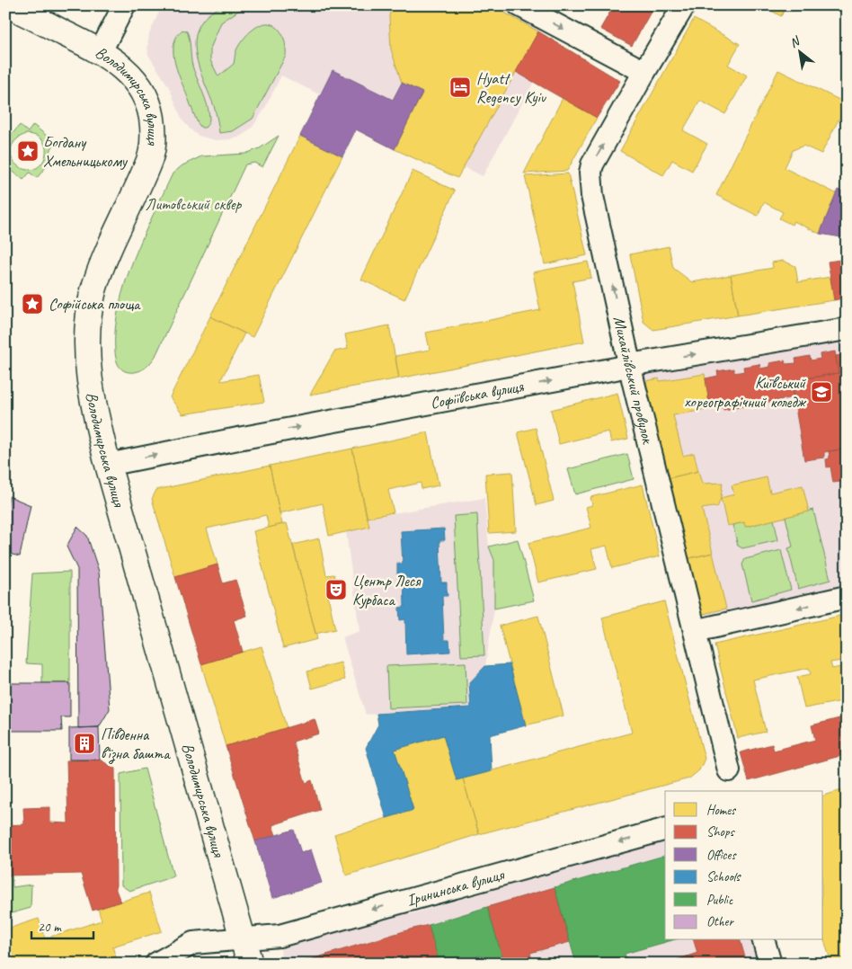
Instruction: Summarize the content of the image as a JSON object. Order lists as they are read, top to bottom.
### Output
{
  "streets": {
    "main road": ["Володимирська вулиця"],
    "street": ["Михайлівський провулок", "Софіївська вулиця", "Ірининська вулиця"]
  },
  "crossings": [
    ["Володимирська вулиця", "Софіївська вулиця"],
    ["Володимирська вулиця", "Ірининська вулиця"],
    ["Михайлівський провулок", "Софіївська вулиця"]
  ],
  "one_way": ["Михайлівський провулок", "Софіївська вулиця", "Ірининська вулиця"],
  "parks": ["Литовський сквер"],
  "places": {
    "hotel": ["Hyatt Regency Kyiv"],
    "place": ["Богдану Хмельницькому", "Софійська площа"],
    "school or university": ["Київський хореографічний коледж"],
    "theatre": ["Центр Леся Курбаса"],
    "building": ["Південна в'їзна башта"]
  },
  "legend": [
    "Homes",
    "Shops",
    "Offices",
    "Schools",
    "Public",
    "Other"
  ],
  "scale_bar": "20 m",
  "north": "top left"
}
